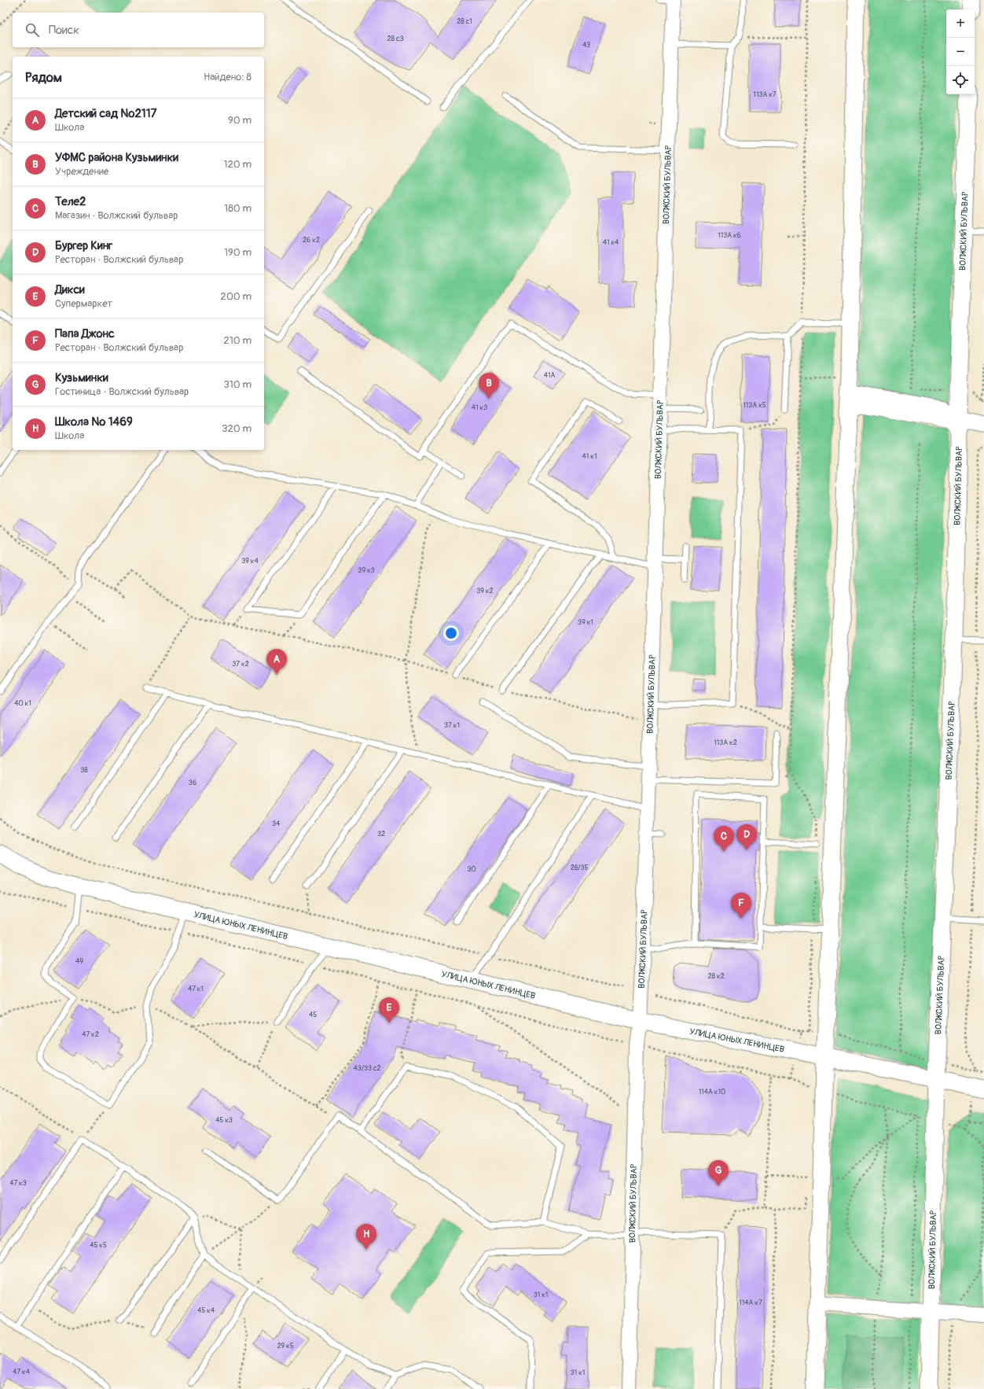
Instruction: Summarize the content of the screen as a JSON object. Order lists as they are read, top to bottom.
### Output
{
  "streets": {
    "main road": ["ВОЛЖСКИЙ БУЛЬВАР", "УЛИЦА ЮНЫХ ЛЕНИНЦЕВ"]
  },
  "crossings": [
    ["ВОЛЖСКИЙ БУЛЬВАР", "УЛИЦА ЮНЫХ ЛЕНИНЦЕВ"]
  ],
  "house_numbers": [
    "28 с1",
    "28 с3",
    "43",
    "113А к7",
    "113А к6",
    "26 к2",
    "41 к4",
    "41А",
    "113А к5",
    "41 к3",
    "41 к1",
    "39 к4",
    "39 к3",
    "39 к2",
    "39 к1",
    "37 к2",
    "40 к1",
    "37 к1",
    "113А к2",
    "38",
    "36",
    "34",
    "32",
    "28/35",
    "30",
    "49",
    "28 к2",
    "47 к1",
    "45",
    "47 к2",
    "43/33 с2",
    "114А к10",
    "45 к3",
    "47 к3",
    "45 к5",
    "31 к1",
    "114А к7",
    "45 к4",
    "29 к5",
    "47 к4",
    "31 к1"
  ],
  "page": {
    "map_buttons": ["+", "−"],
    "search": "Поиск",
    "heading": ["Рядом", "Найдено: 8"],
    "list": [
      {
        "mark": "A",
        "name": "Детский сад №2117",
        "note": "Школа",
        "value": "90 m"
      },
      {
        "mark": "B",
        "name": "УФМС района Кузьминки",
        "note": "Учреждение",
        "value": "120 m"
      },
      {
        "mark": "C",
        "name": "Теле2",
        "note": "Магазин · Волжский бульвар",
        "value": "180 m"
      },
      {
        "mark": "D",
        "name": "Бургер Кинг",
        "note": "Ресторан · Волжский бульвар",
        "value": "190 m"
      },
      {
        "mark": "E",
        "name": "Дикси",
        "note": "Супермаркет",
        "value": "200 m"
      },
      {
        "mark": "F",
        "name": "Папа Джонс",
        "note": "Ресторан · Волжский бульвар",
        "value": "210 m"
      },
      {
        "mark": "G",
        "name": "Кузьминки",
        "note": "Гостиница · Волжский бульвар",
        "value": "310 m"
      },
      {
        "mark": "H",
        "name": "Школа № 1469",
        "note": "Школа",
        "value": "320 m"
      }
    ],
    "pins": [
      "B",
      "A",
      "D",
      "C",
      "F",
      "E",
      "G",
      "H"
    ]
  }
}
